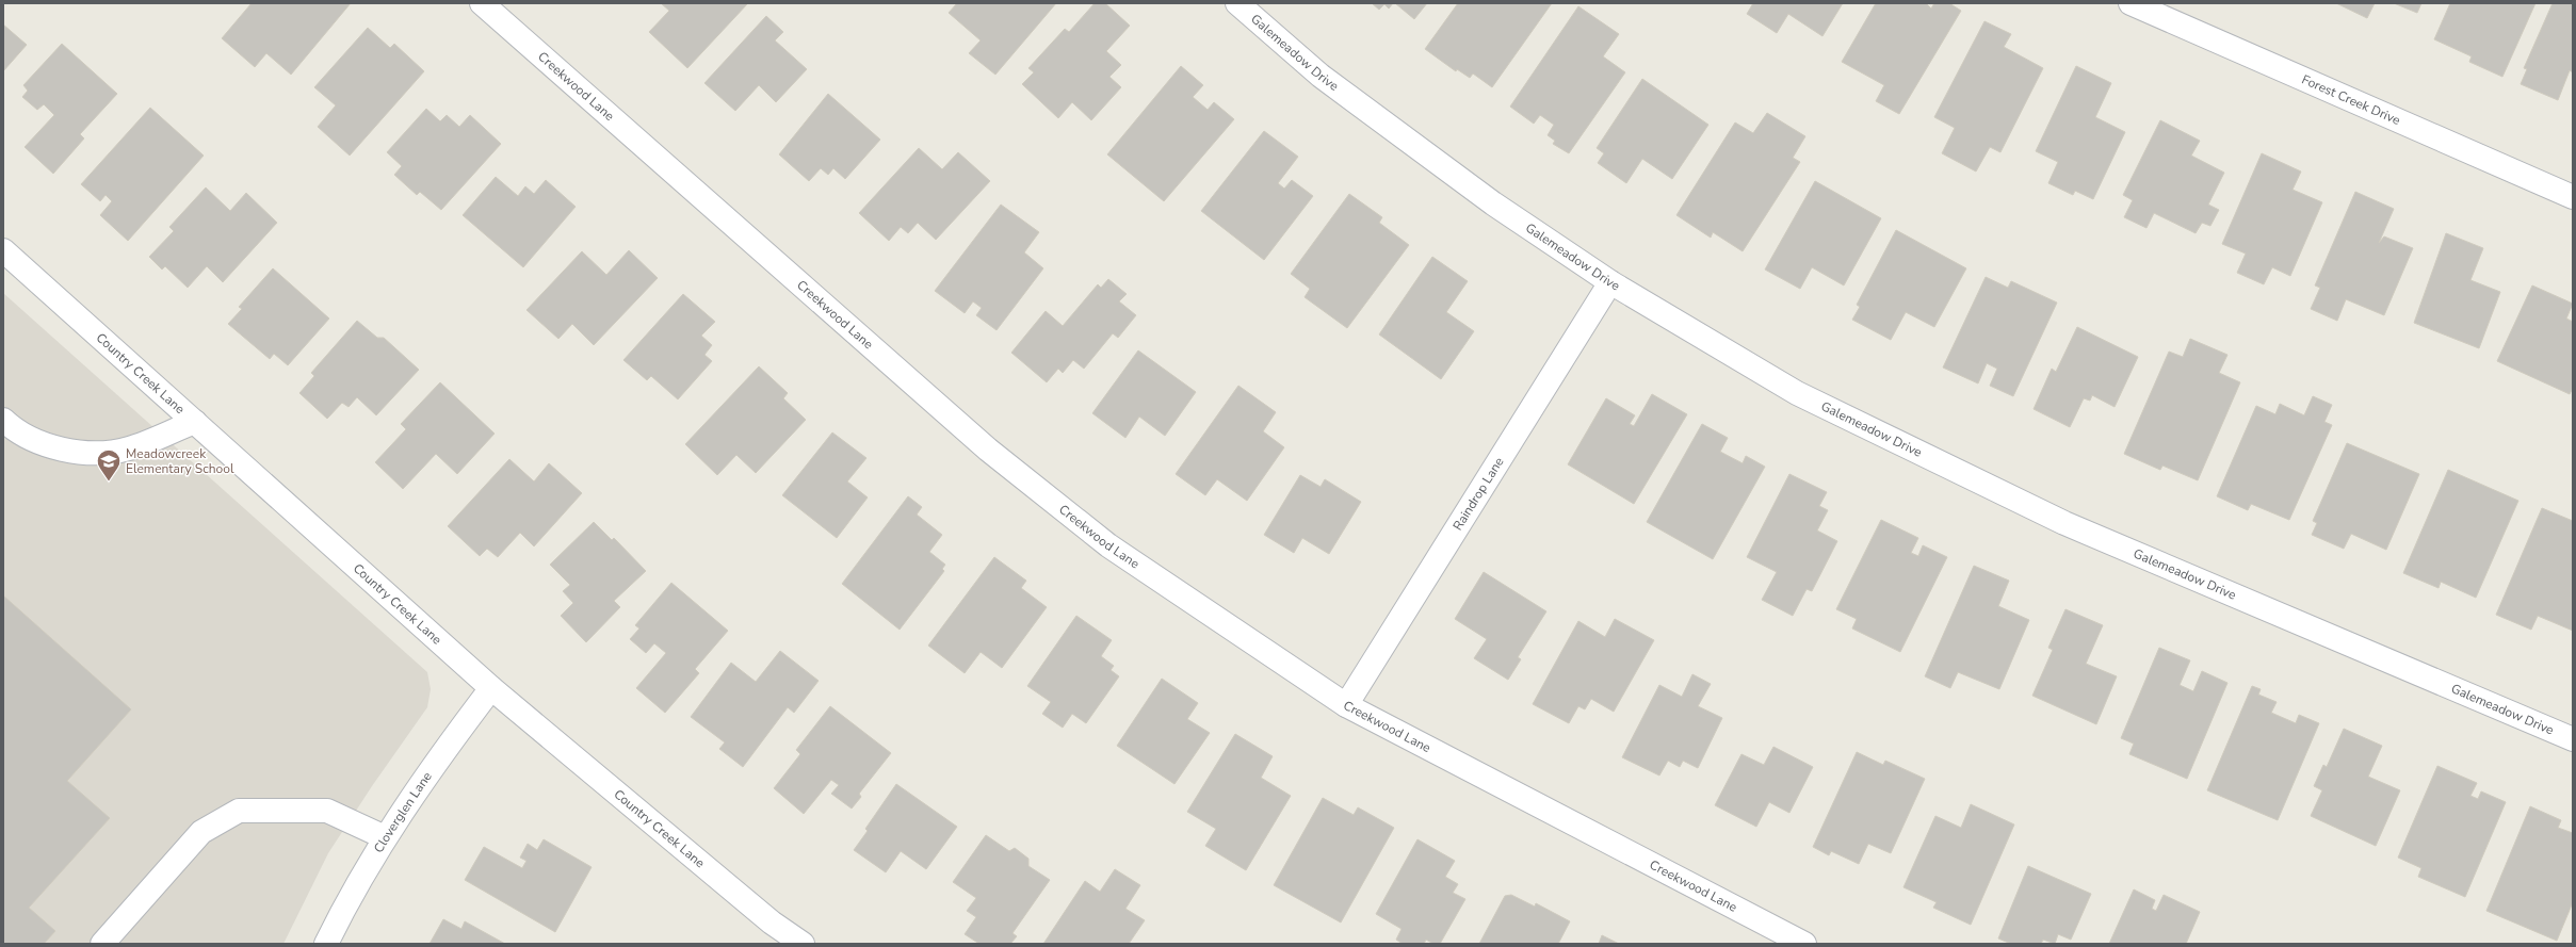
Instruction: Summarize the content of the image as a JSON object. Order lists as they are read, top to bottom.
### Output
{
  "streets": {
    "street": [
      "Galemeadow Drive",
      "Creekwood Lane",
      "Forest Creek Drive",
      "Country Creek Lane",
      "Raindrop Lane",
      "Cloverglen Lane"
    ]
  },
  "crossings": [
    ["Galemeadow Drive", "Raindrop Lane"],
    ["Creekwood Lane", "Raindrop Lane"],
    ["Country Creek Lane", "Cloverglen Lane"]
  ],
  "places": {
    "school or university": ["Meadowcreek Elementary School"]
  }
}
